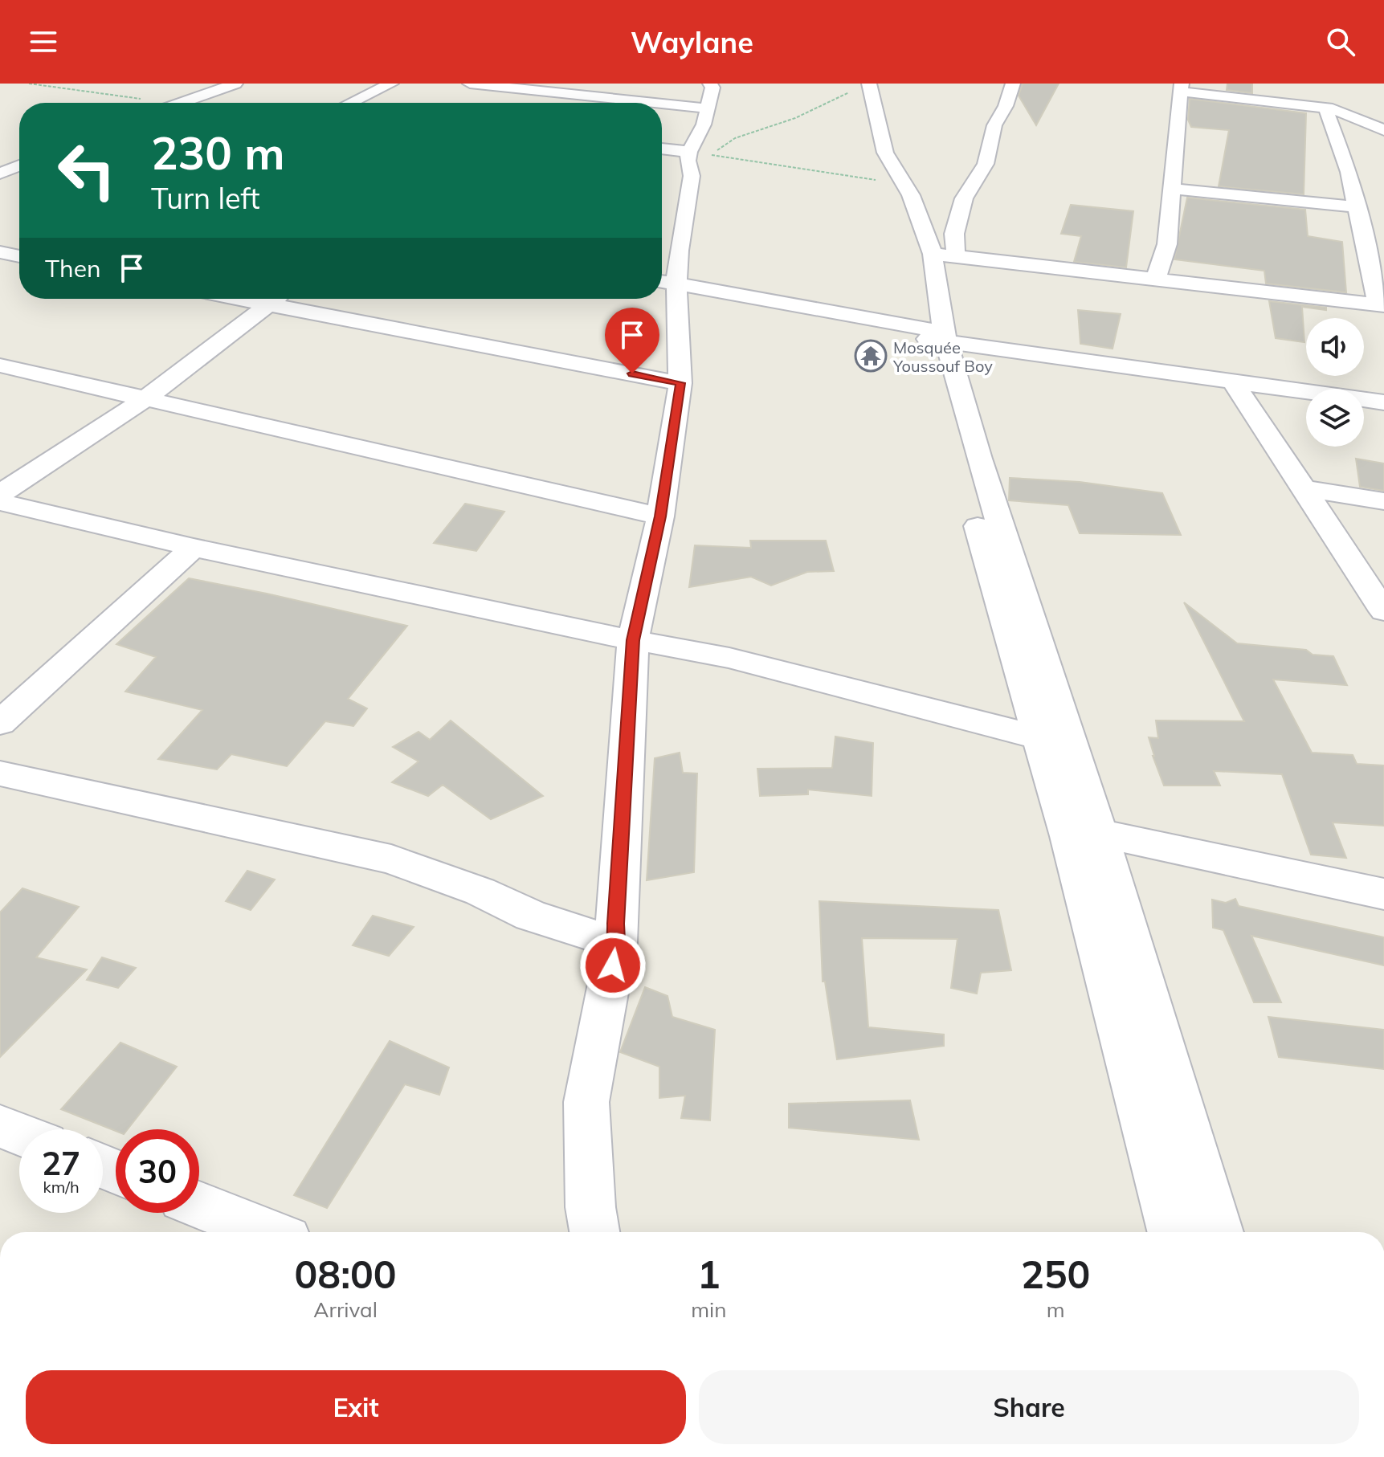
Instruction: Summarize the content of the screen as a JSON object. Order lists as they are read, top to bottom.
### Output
{
  "places": {
    "temple": ["Mosquée Youssouf Boy"]
  },
  "page": {
    "header": "Waylane",
    "turn": ["230 m", "Turn left"],
    "then": "Then",
    "speed": "27 km/h",
    "limit": "30",
    "eta": [
      "08:00",
      "Arrival",
      "1",
      "min",
      "250",
      "m"
    ],
    "buttons": ["Exit", "Share"]
  }
}
